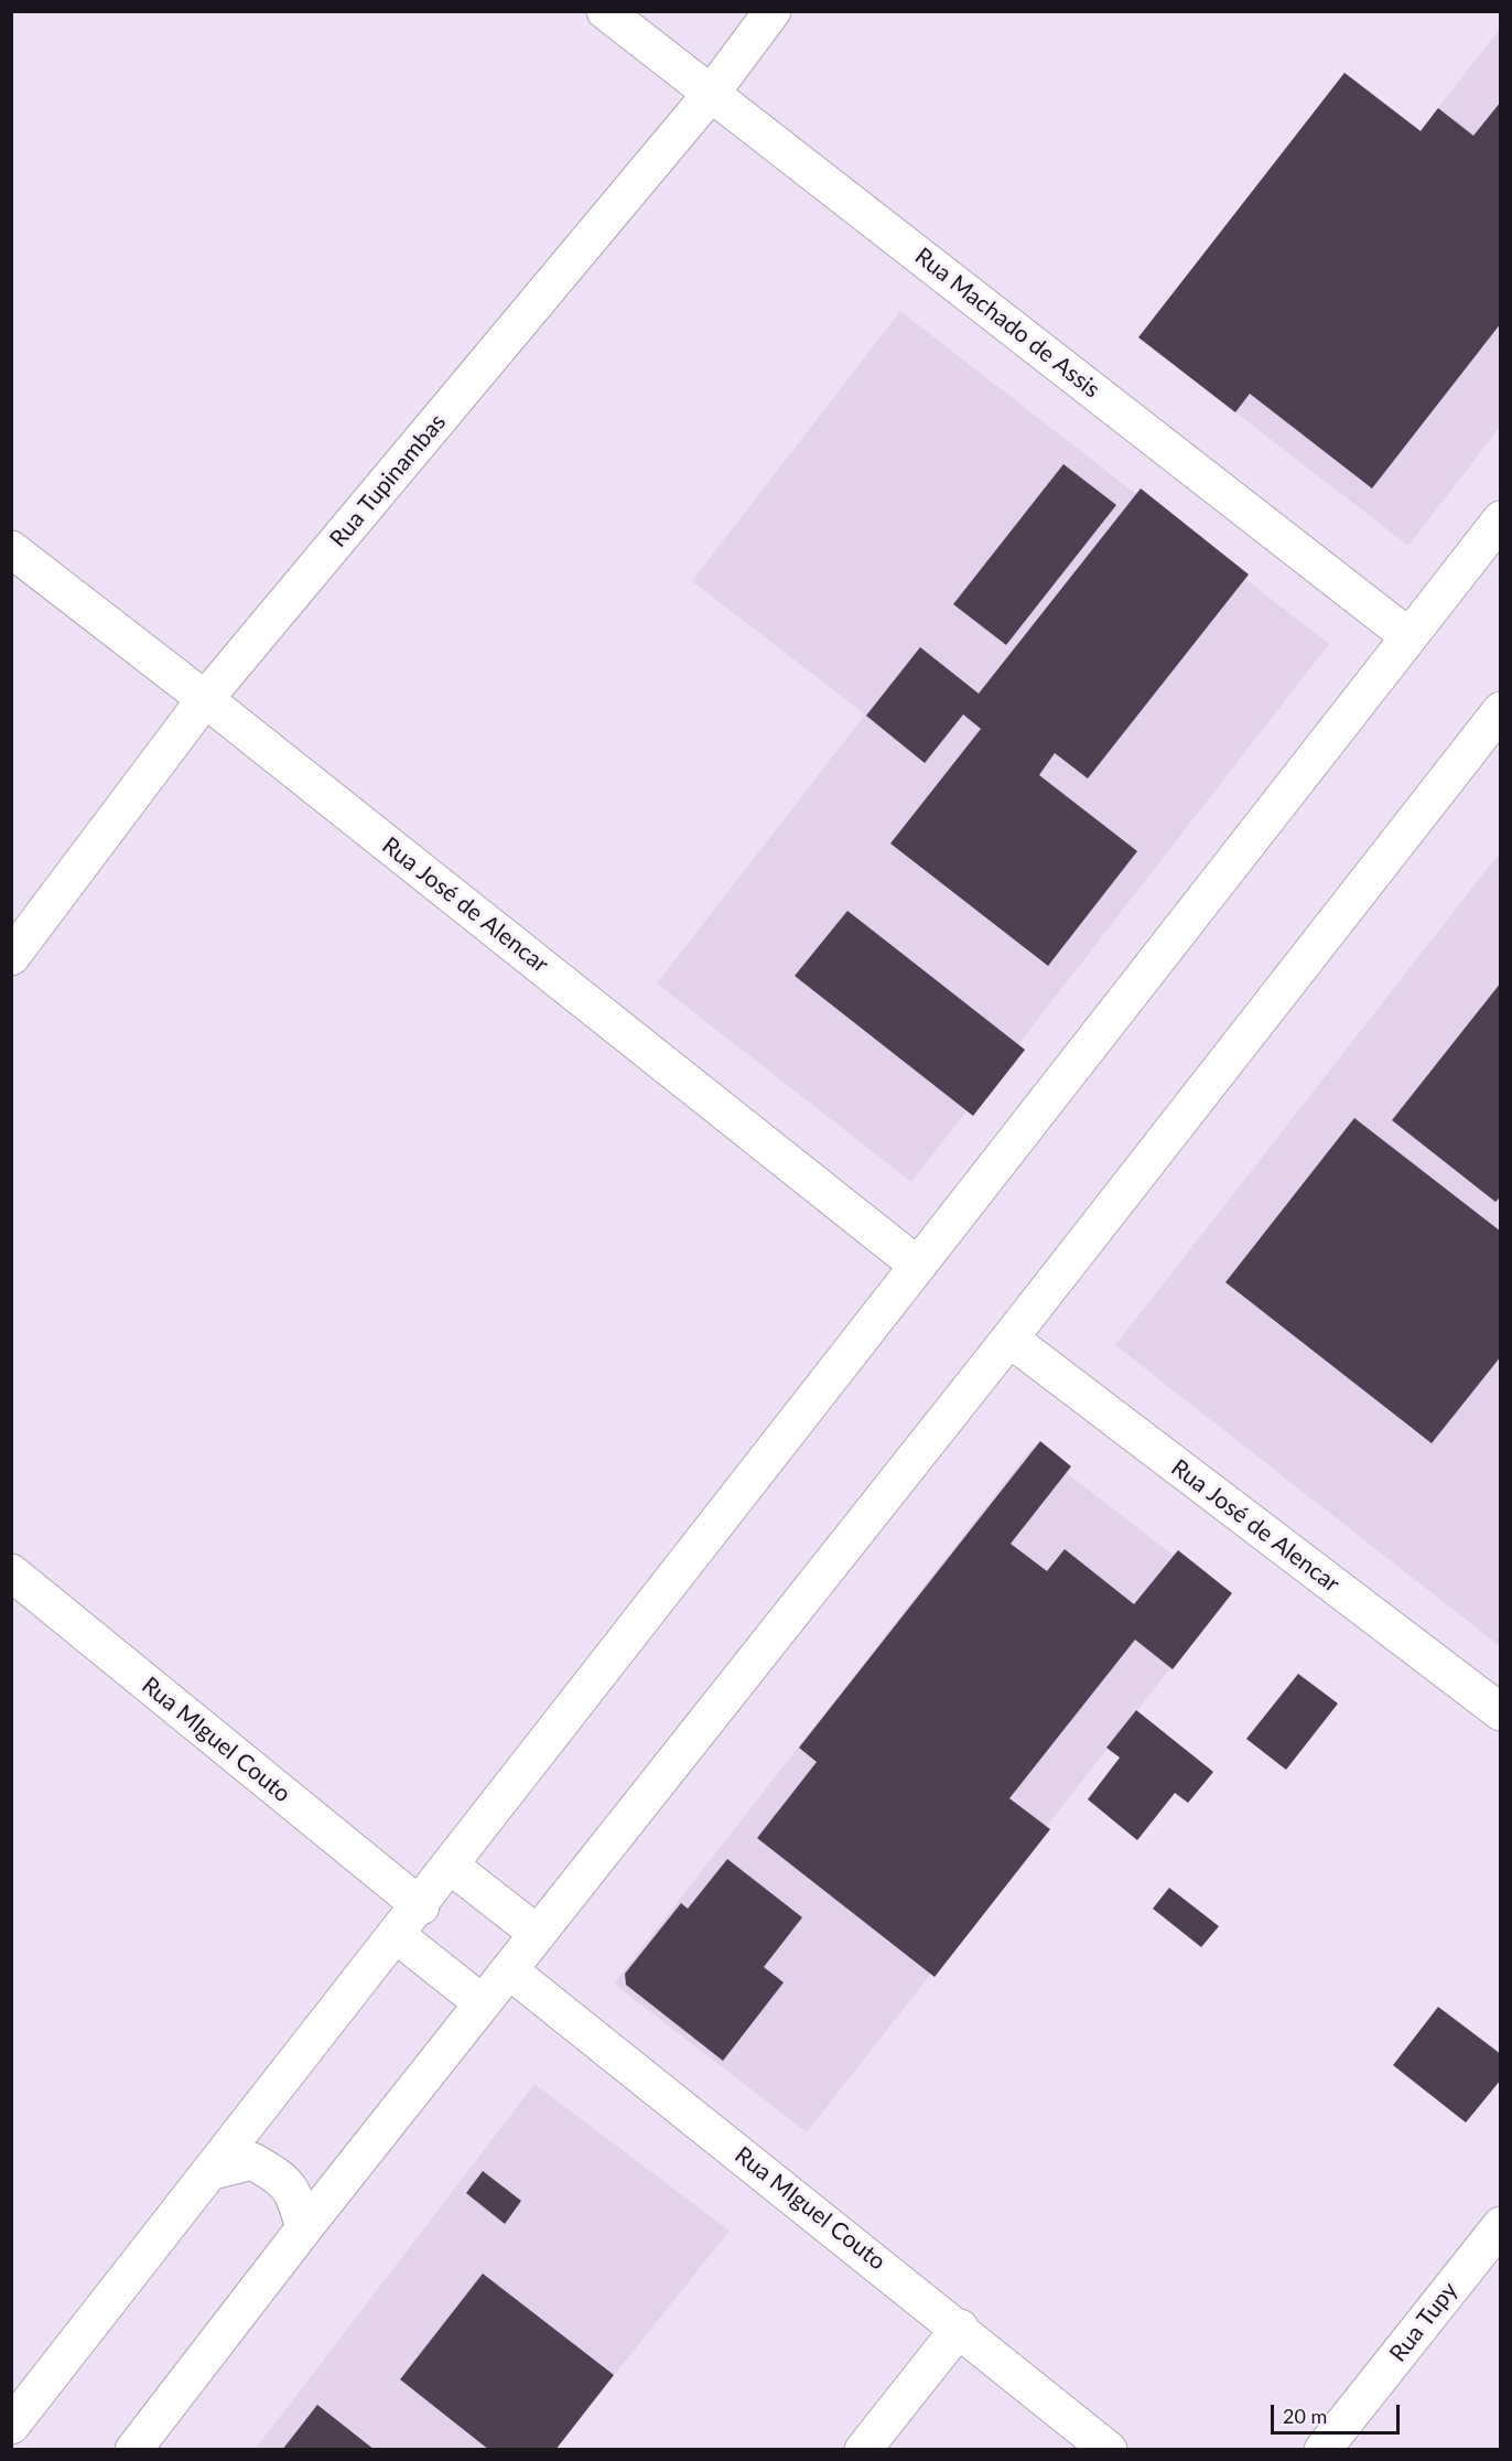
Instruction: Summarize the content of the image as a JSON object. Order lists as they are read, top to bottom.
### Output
{
  "streets": {
    "street": [
      "Rua Machado de Assis",
      "Rua Tupinambas",
      "Rua José de Alencar",
      "Rua MIguel Couto",
      "Rua Tupy"
    ]
  },
  "crossings": [
    ["Rua Machado de Assis", "Rua Tupinambas"],
    ["Rua Tupinambas", "Rua José de Alencar"]
  ],
  "scale_bar": "20 m"
}
